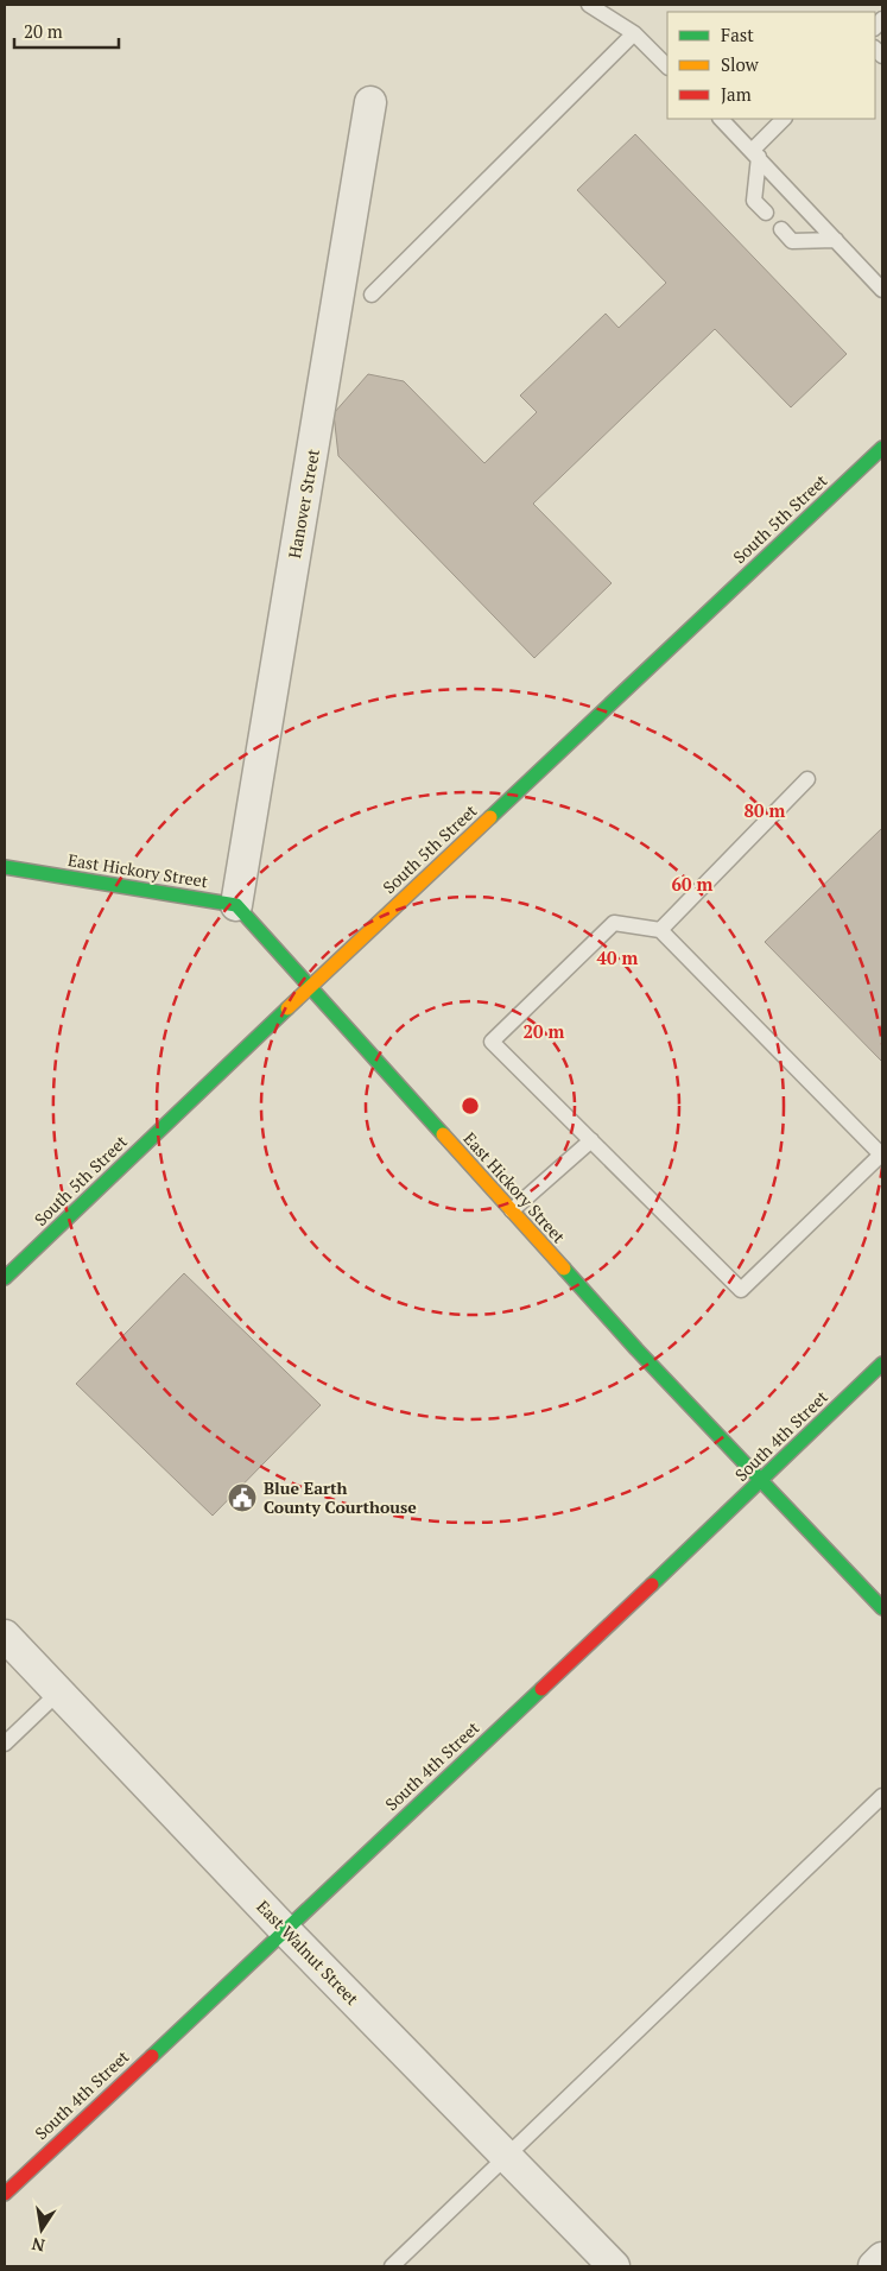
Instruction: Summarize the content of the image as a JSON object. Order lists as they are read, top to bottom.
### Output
{
  "streets": {
    "street": [
      "Hanover Street",
      "South 5th Street",
      "East Hickory Street",
      "South 4th Street",
      "East Walnut Street"
    ]
  },
  "crossings": [
    ["Hanover Street", "East Hickory Street"],
    ["South 5th Street", "East Hickory Street"],
    ["East Hickory Street", "South 4th Street"],
    ["South 4th Street", "East Walnut Street"]
  ],
  "places": {
    "public building": ["Blue Earth County Courthouse"]
  },
  "legend": ["Fast", "Slow", "Jam"],
  "scale_bar": "20 m",
  "north": "bottom",
  "rings": [
    "80 m",
    "60 m",
    "40 m",
    "20 m"
  ]
}
